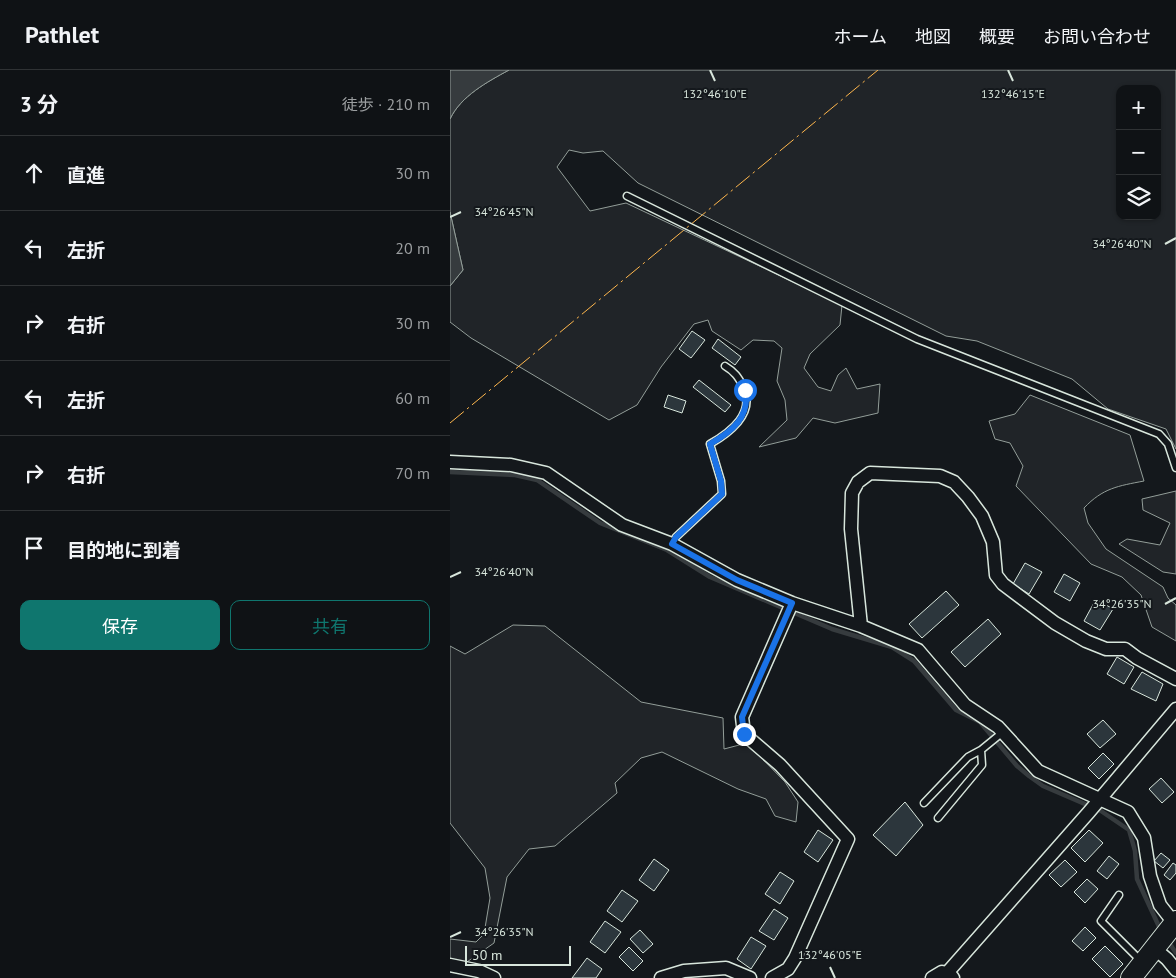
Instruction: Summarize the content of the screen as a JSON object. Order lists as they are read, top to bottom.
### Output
{
  "scale_bar": "50 m",
  "page": {
    "header": "Pathlet",
    "nav": [
      "ホーム",
      "地図",
      "概要",
      "お問い合わせ"
    ],
    "heading": ["3 分", "徒歩 · 210 m"],
    "map_buttons": ["+", "−"],
    "list": [
      ["直進", "30 m"],
      ["左折", "20 m"],
      ["右折", "30 m"],
      ["左折", "60 m"],
      ["右折", "70 m"],
      "目的地に到着"
    ],
    "buttons": ["保存", "共有"],
    "scale": "50 m"
  },
  "coordinates": [
    "132°46'15\"E",
    "132°46'10\"E",
    "34°26'45\"N",
    "34°26'40\"N",
    "34°26'35\"N",
    "132°46'05\"E"
  ]
}
